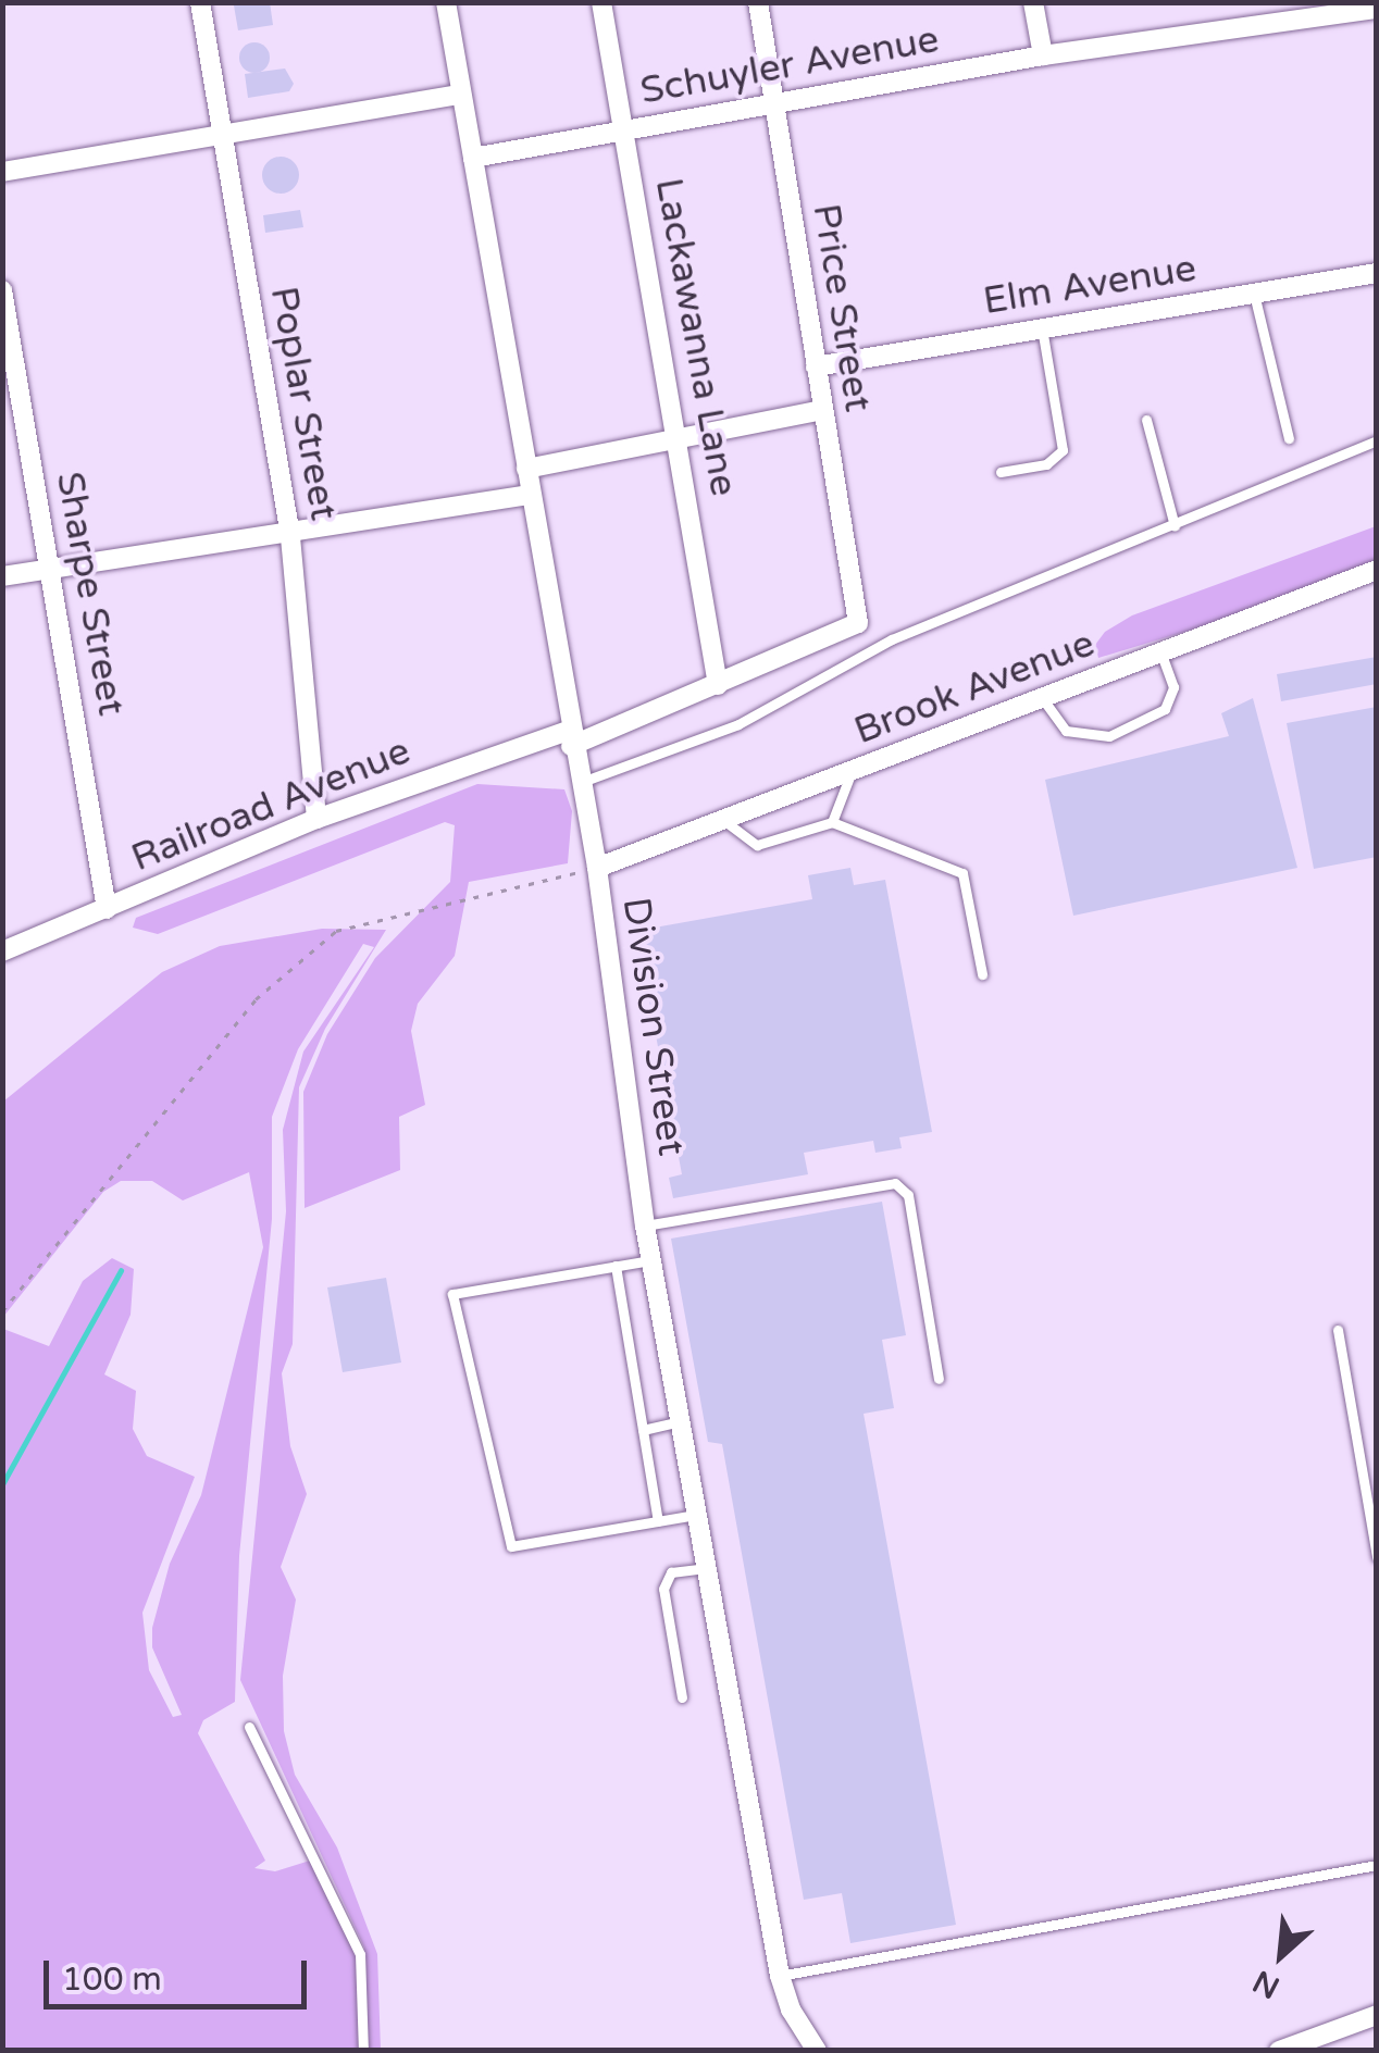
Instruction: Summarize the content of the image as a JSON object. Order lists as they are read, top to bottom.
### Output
{
  "streets": {
    "street": [
      "Schuyler Avenue",
      "Elm Avenue",
      "Price Street",
      "Lackawanna Lane",
      "Poplar Street",
      "Sharpe Street",
      "Brook Avenue",
      "Railroad Avenue",
      "Division Street"
    ]
  },
  "crossings": [
    ["Schuyler Avenue", "Price Street"],
    ["Schuyler Avenue", "Lackawanna Lane"],
    ["Schuyler Avenue", "Division Street"],
    ["Elm Avenue", "Price Street"],
    ["Price Street", "Railroad Avenue"],
    ["Lackawanna Lane", "Railroad Avenue"],
    ["Poplar Street", "Railroad Avenue"],
    ["Sharpe Street", "Railroad Avenue"],
    ["Brook Avenue", "Division Street"],
    ["Railroad Avenue", "Division Street"]
  ],
  "scale_bar": "100 m",
  "north": "bottom left"
}
